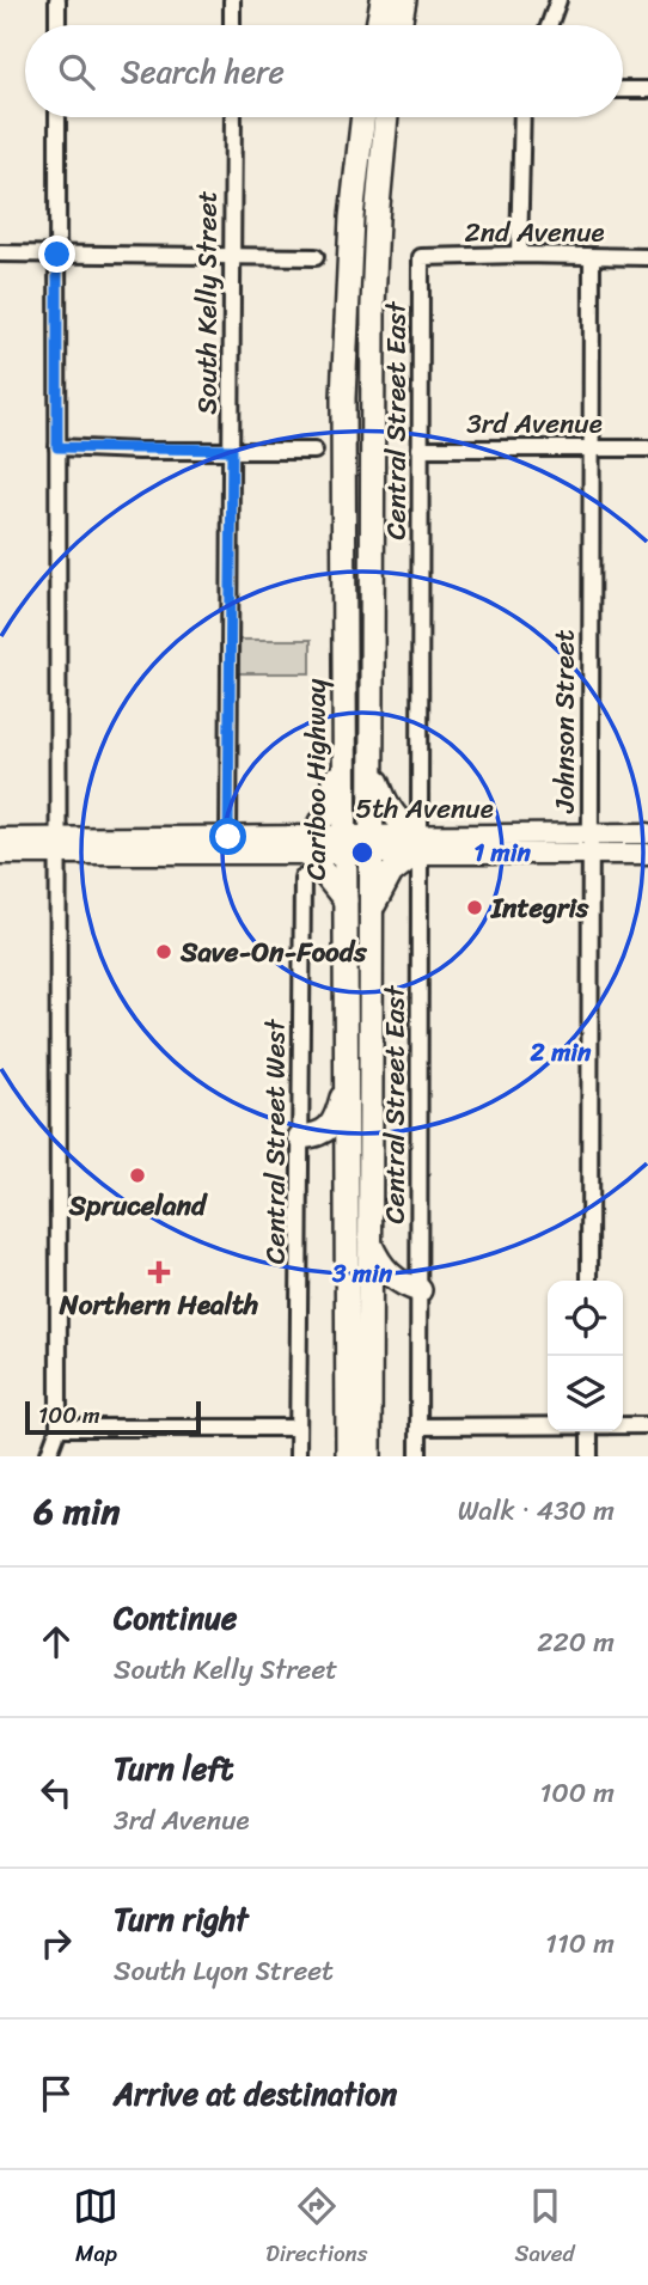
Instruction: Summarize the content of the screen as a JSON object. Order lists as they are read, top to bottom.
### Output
{
  "streets": {
    "highway": ["Cariboo Highway"],
    "main road": ["5th Avenue"],
    "street": [
      "2nd Avenue",
      "South Kelly Street",
      "Central Street East",
      "3rd Avenue",
      "Johnson Street",
      "Central Street West"
    ]
  },
  "crossings": [
    ["2nd Avenue", "Central Street East"],
    ["2nd Avenue", "Johnson Street"],
    ["South Kelly Street", "5th Avenue"],
    ["Central Street East", "3rd Avenue"],
    ["Central Street East", "5th Avenue"],
    ["3rd Avenue", "Johnson Street"],
    ["Johnson Street", "5th Avenue"],
    ["Cariboo Highway", "5th Avenue"]
  ],
  "places": {
    "other": ["Integris", "Save-On-Foods", "Spruceland"],
    "health": ["Northern Health"]
  },
  "scale_bar": "100 m",
  "page": {
    "search": "Search here",
    "scale": "100 m",
    "heading": ["6 min", "Walk · 430 m"],
    "list": [
      ["Continue", "South Kelly Street", "220 m"],
      ["Turn left", "3rd Avenue", "100 m"],
      ["Turn right", "South Lyon Street", "110 m"],
      "Arrive at destination"
    ],
    "nav": ["Map", "Directions", "Saved"]
  },
  "rings": ["1 min", "2 min", "3 min"]
}
